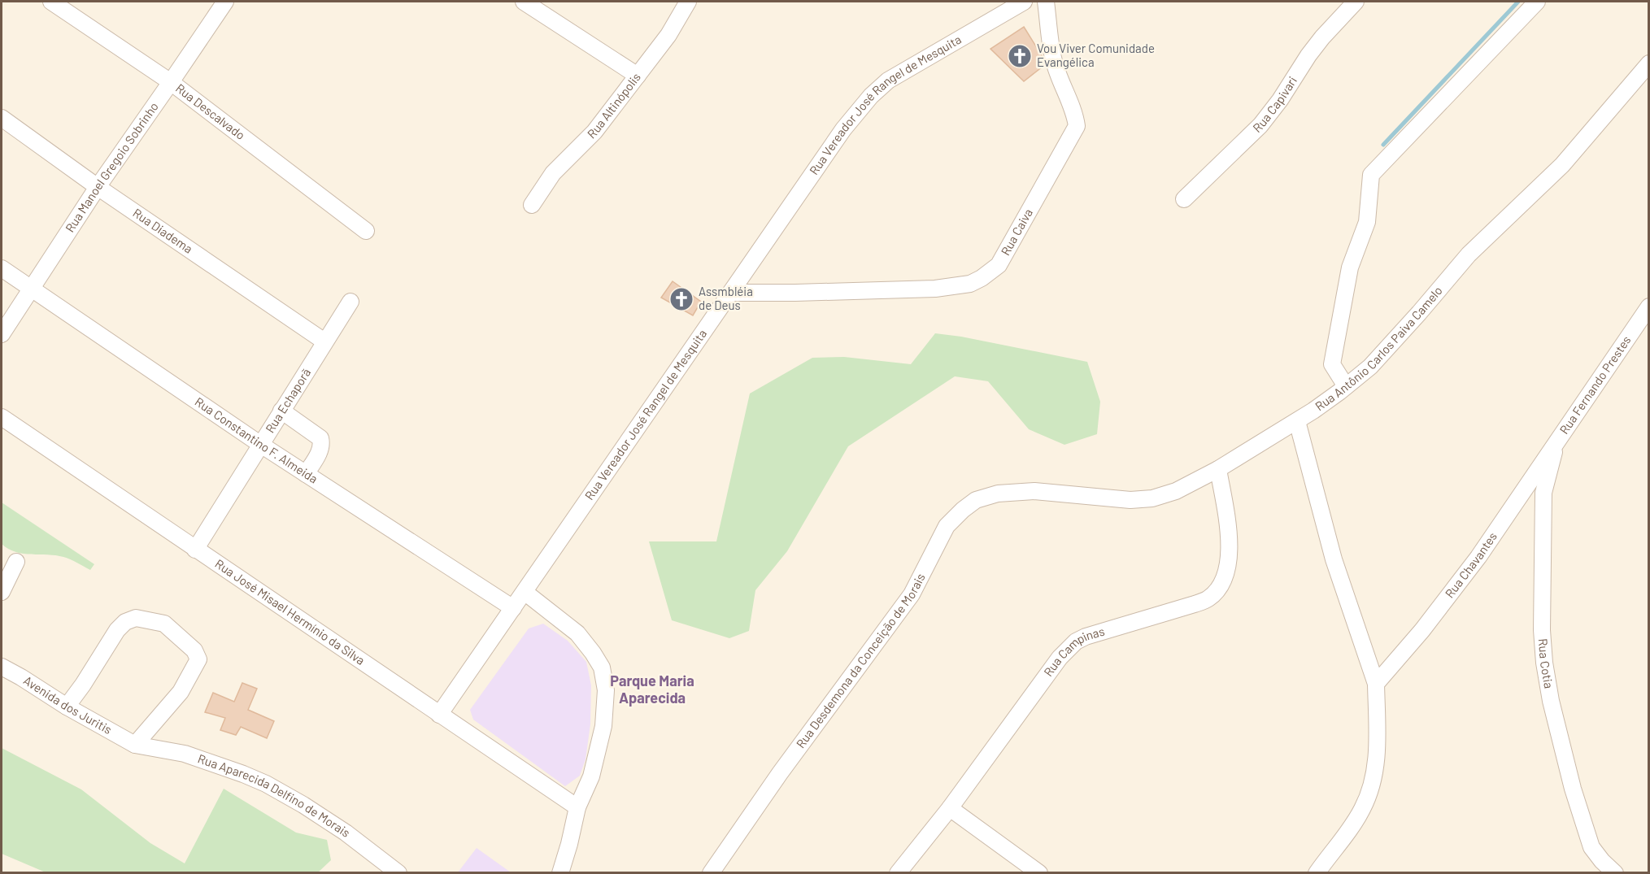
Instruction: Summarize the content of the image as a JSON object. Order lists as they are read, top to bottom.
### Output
{
  "streets": {
    "street": [
      "Rua Capivari",
      "Rua Altinópolis",
      "Rua Vereador José Rangel de Mesquita",
      "Rua Descalvado",
      "Rua Manoel Gregoio Sobrinho",
      "Rua Diadema",
      "Rua Caiva",
      "Rua Antônio Carlos Paiva Camelo",
      "Rua Fernando Prestes",
      "Rua Echaporã",
      "Rua Constantino F. Almeida",
      "Rua Chavantes",
      "Rua José Misael Hermínio da Silva",
      "Rua Campinas",
      "Rua Desdemona da Conceição de Morais",
      "Rua Cotia",
      "Avenida dos Juritis",
      "Rua Aparecida Delfino de Morais"
    ]
  },
  "crossings": [
    ["Rua Vereador José Rangel de Mesquita", "Rua Caiva"],
    ["Rua Vereador José Rangel de Mesquita", "Rua Constantino F. Almeida"],
    ["Rua Vereador José Rangel de Mesquita", "Rua José Misael Hermínio da Silva"],
    ["Rua Descalvado", "Rua Manoel Gregoio Sobrinho"],
    ["Rua Manoel Gregoio Sobrinho", "Rua Diadema"],
    ["Rua Manoel Gregoio Sobrinho", "Rua Constantino F. Almeida"],
    ["Rua Diadema", "Rua Echaporã"],
    ["Rua Antônio Carlos Paiva Camelo", "Rua Campinas"],
    ["Rua Antônio Carlos Paiva Camelo", "Rua Desdemona da Conceição de Morais"],
    ["Rua Fernando Prestes", "Rua Chavantes"],
    ["Rua Fernando Prestes", "Rua Cotia"],
    ["Rua Echaporã", "Rua Constantino F. Almeida"],
    ["Rua Echaporã", "Rua José Misael Hermínio da Silva"],
    ["Rua Chavantes", "Rua Cotia"],
    ["Avenida dos Juritis", "Rua Aparecida Delfino de Morais"]
  ],
  "districts": ["Parque Maria Aparecida"],
  "places": {
    "church": ["Vou Viver Comunidade Evangélica", "Assmbléia de Deus"]
  }
}
